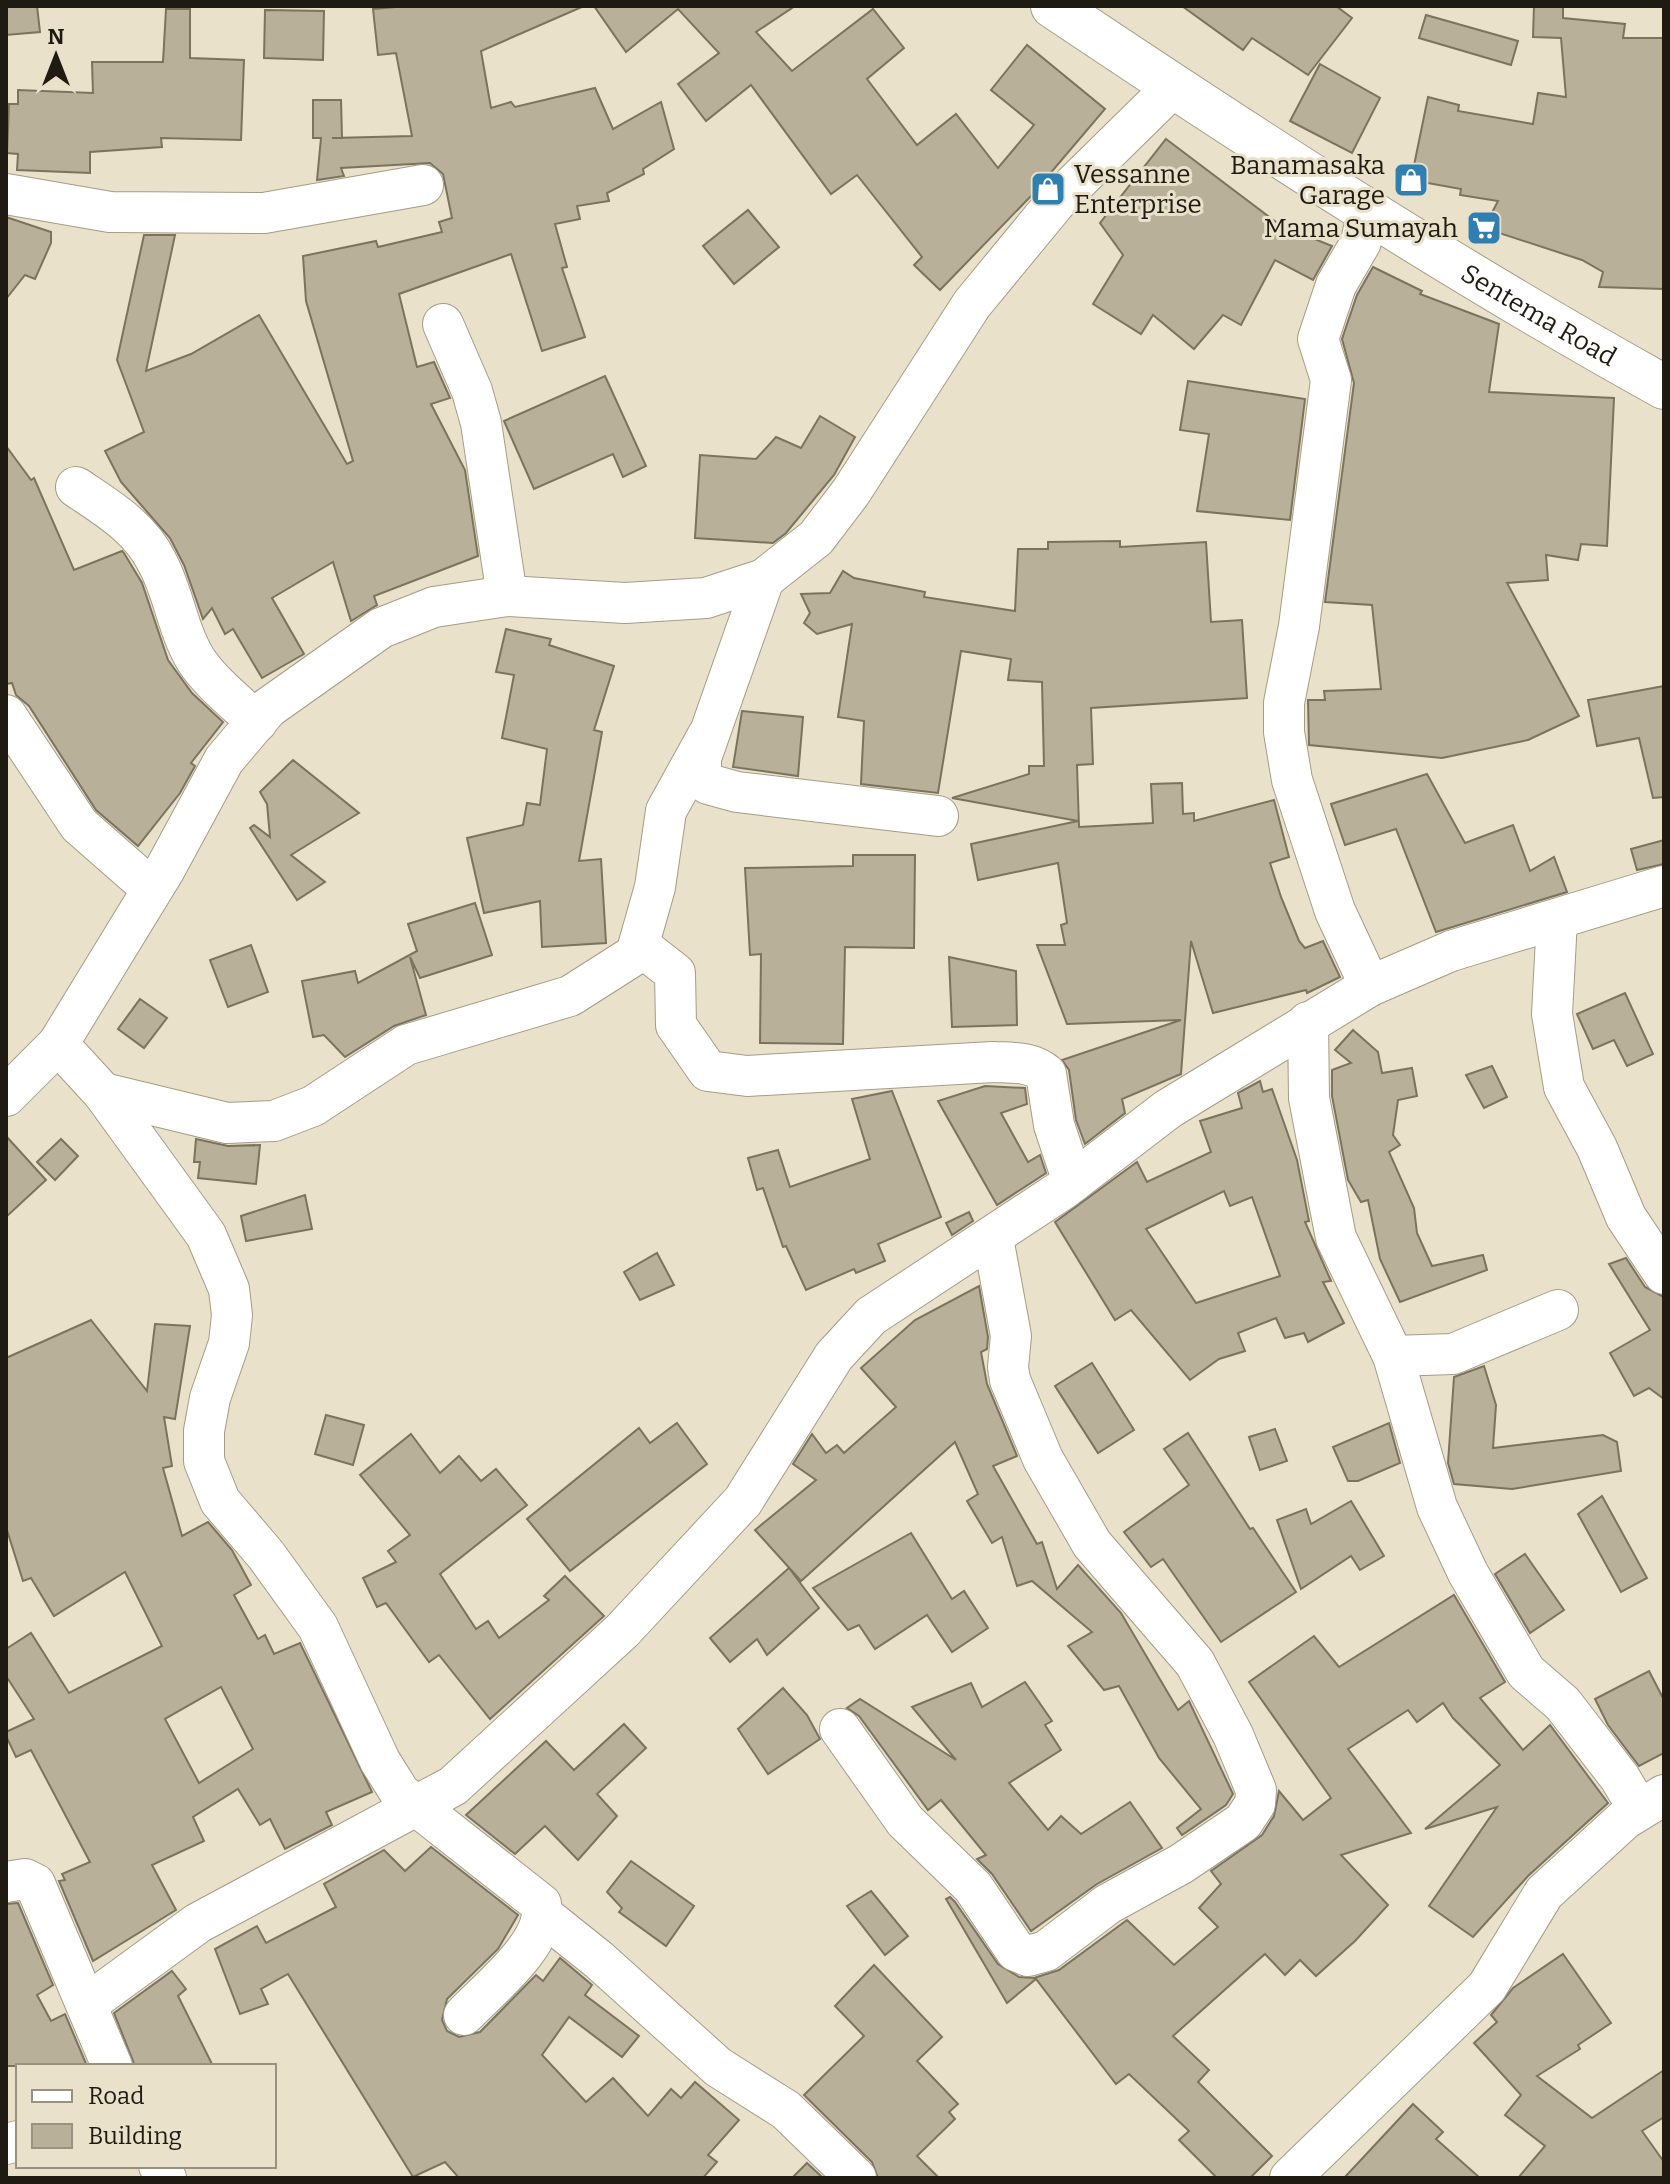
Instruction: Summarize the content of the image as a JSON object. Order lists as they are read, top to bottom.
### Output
{
  "streets": {
    "main road": ["Sentema Road"]
  },
  "places": {
    "shop": ["Banamasaka Garage", "Vessanne Enterprise"],
    "supermarket": ["Mama Sumayah"]
  },
  "legend": ["Road", "Building"],
  "north": "top"
}
